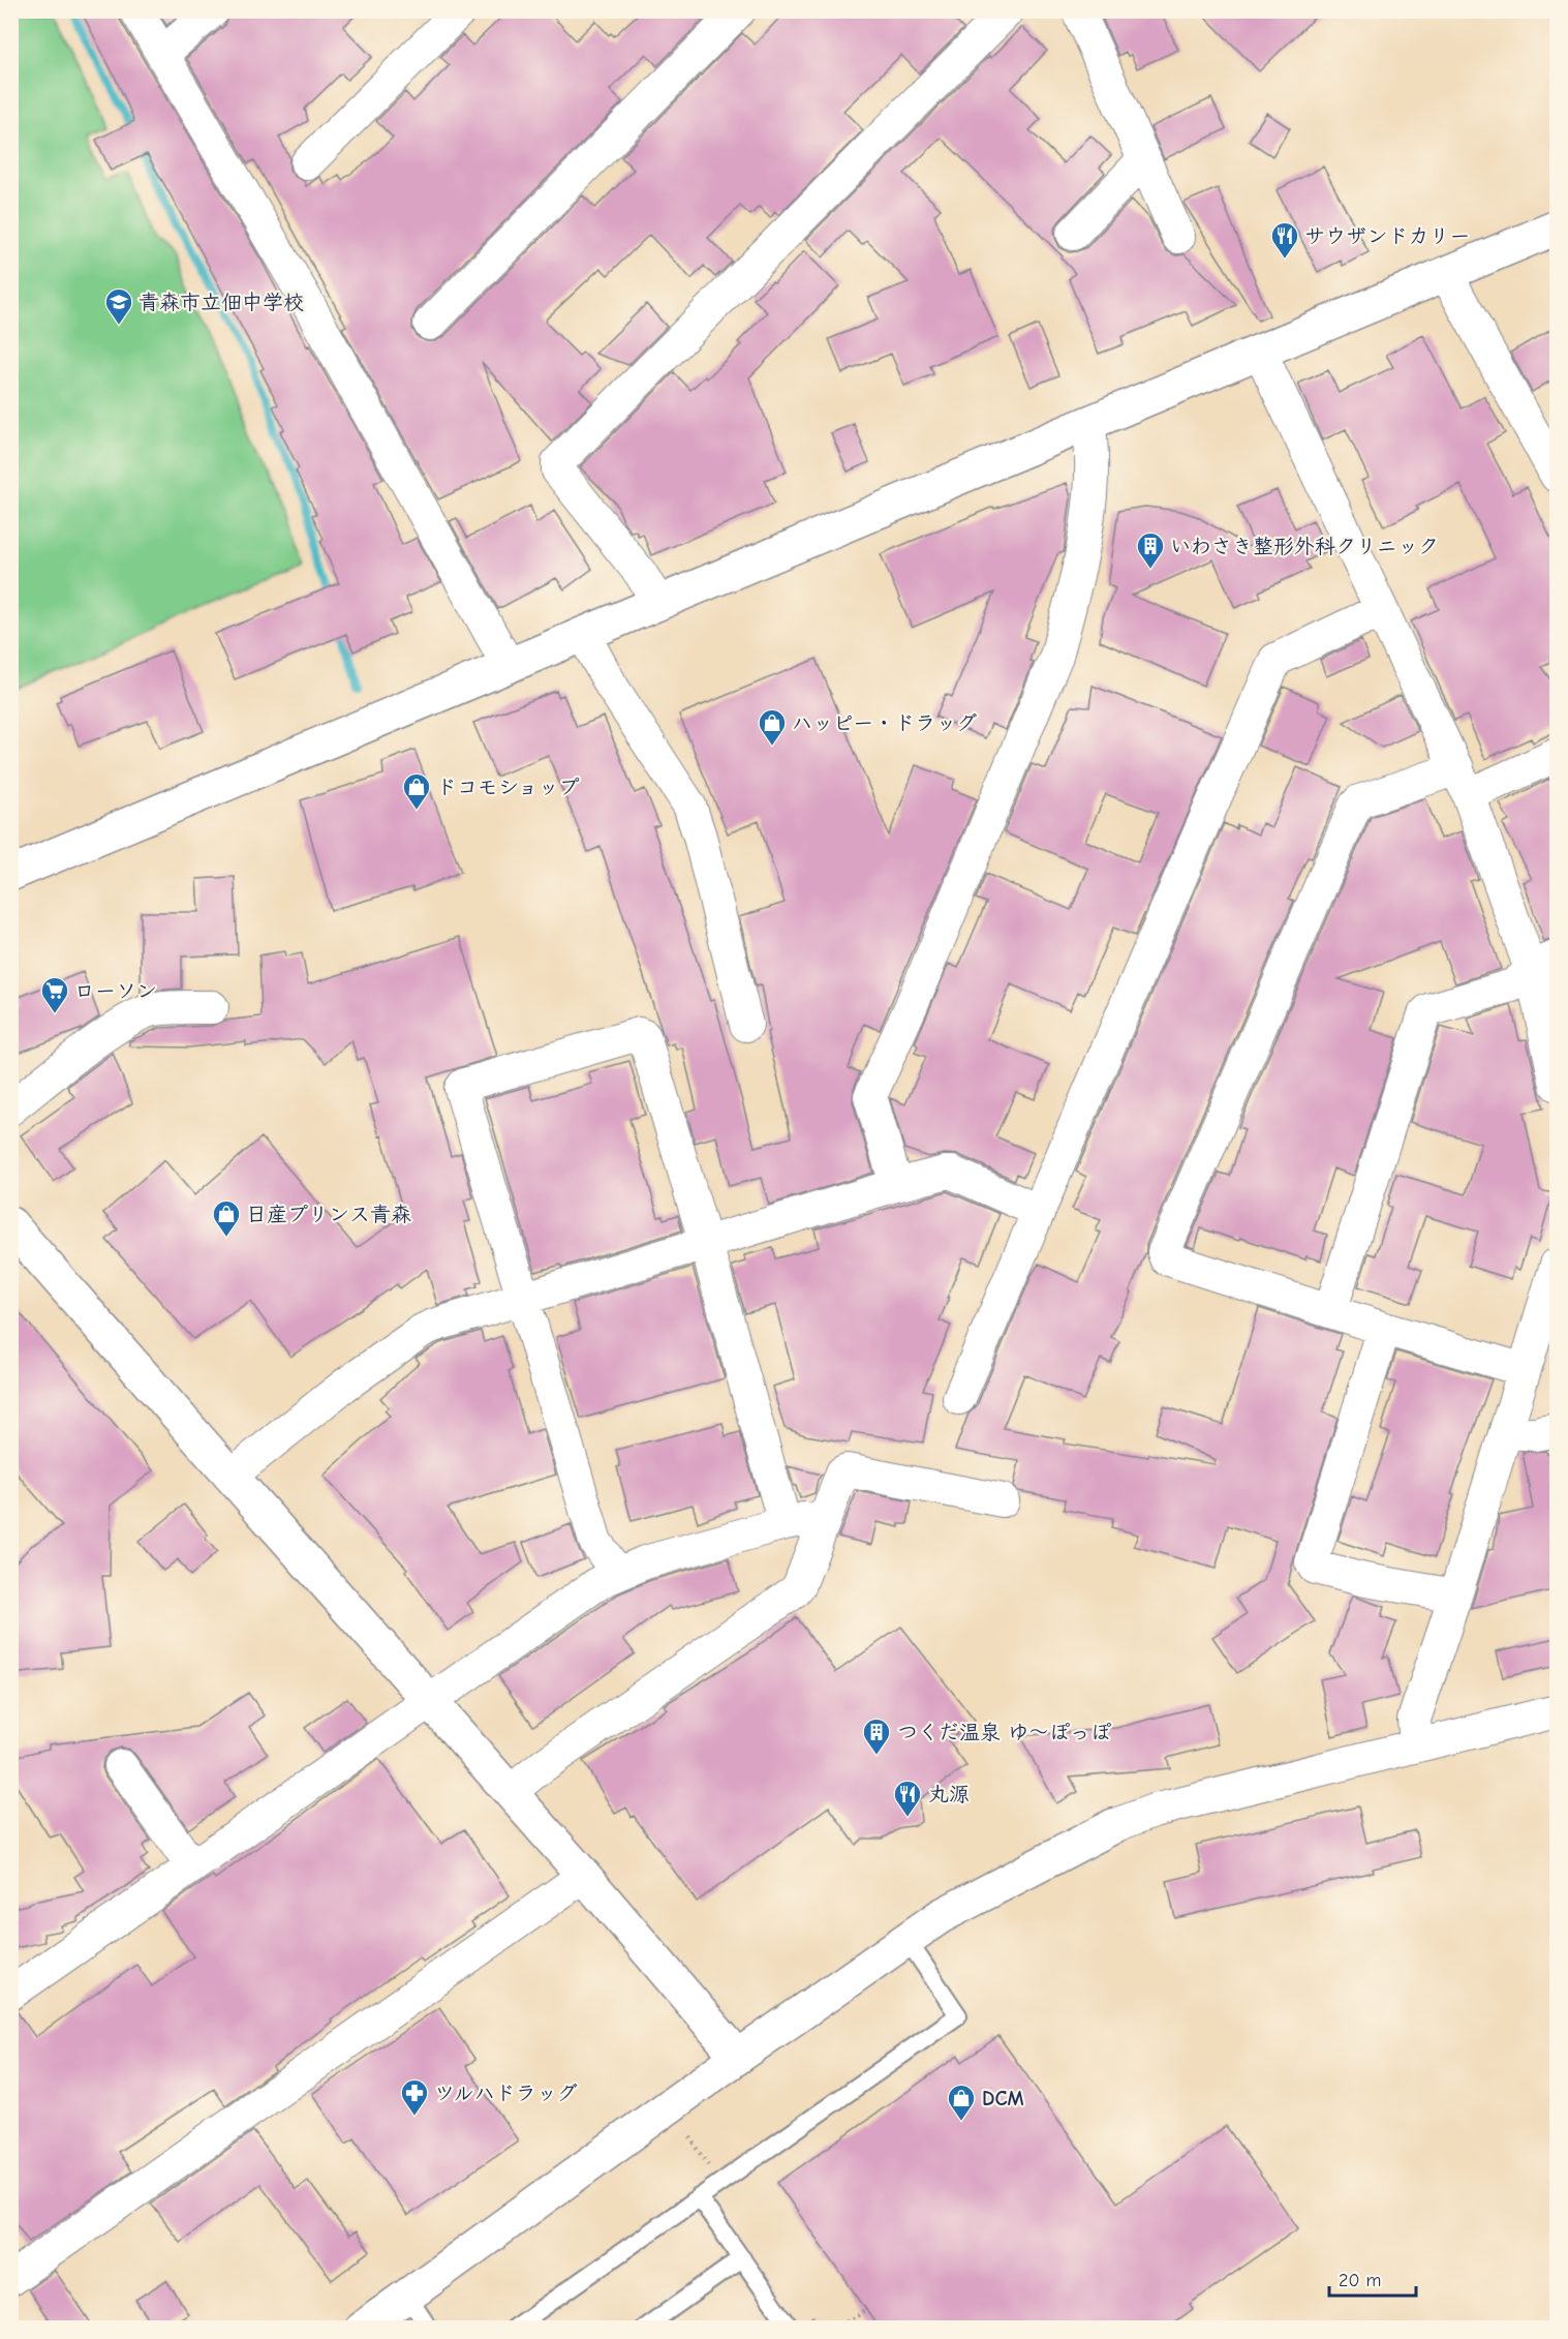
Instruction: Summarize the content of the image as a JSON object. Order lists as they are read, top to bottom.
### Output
{
  "places": {
    "restaurant": ["サウザンドカリー", "丸源"],
    "school or university": ["青森市立佃中学校"],
    "building": ["いわさき整形外科クリニック", "つくだ温泉 ゆ～ぽっぽ"],
    "shop": [
      "ハッピー・ドラッグ",
      "ドコモショップ",
      "日産プリンス青森",
      "DCM"
    ],
    "supermarket": ["ローソン"],
    "pharmacy": ["ツルハドラッグ"]
  },
  "scale_bar": "20 m"
}
